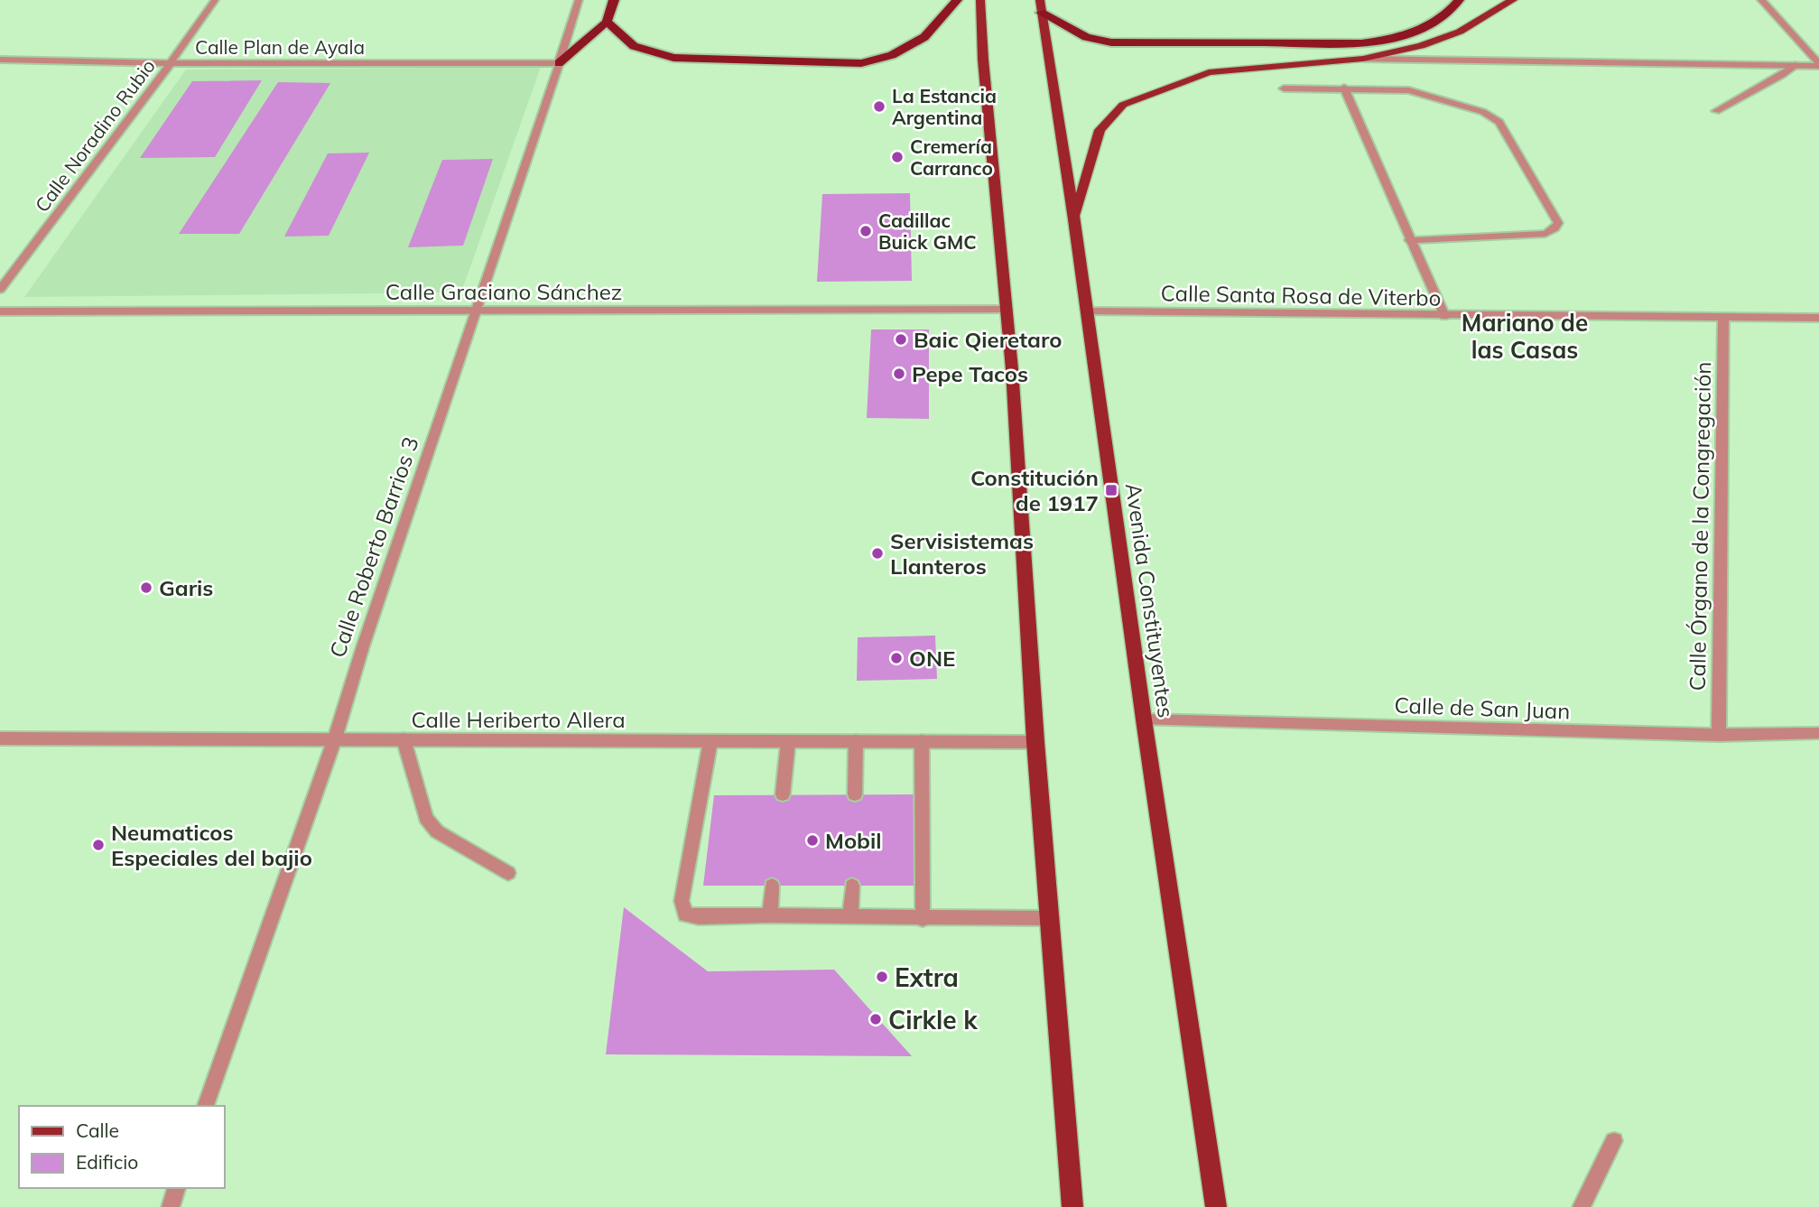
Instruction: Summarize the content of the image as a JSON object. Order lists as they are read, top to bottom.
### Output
{
  "streets": {
    "main road": ["Avenida Constituyentes"],
    "street": [
      "Calle Plan de Ayala",
      "Calle Noradino Rubio",
      "Calle Graciano Sánchez",
      "Calle Santa Rosa de Viterbo",
      "Calle Órgano de la Congregación",
      "Calle Roberto Barrios 3",
      "Calle de San Juan",
      "Calle Heriberto Allera"
    ]
  },
  "crossings": [
    ["Calle Plan de Ayala", "Calle Noradino Rubio"],
    ["Calle Plan de Ayala", "Calle Roberto Barrios 3"],
    ["Calle Graciano Sánchez", "Calle Roberto Barrios 3"],
    ["Calle Santa Rosa de Viterbo", "Calle Órgano de la Congregación"],
    ["Calle Santa Rosa de Viterbo", "Avenida Constituyentes"],
    ["Calle Órgano de la Congregación", "Calle de San Juan"],
    ["Calle Roberto Barrios 3", "Calle Heriberto Allera"],
    ["Avenida Constituyentes", "Calle de San Juan"]
  ],
  "districts": ["Mariano de las Casas"],
  "places": {
    "other": [
      "La Estancia Argentina",
      "Cremería Carranco",
      "Cadillac Buick GMC",
      "Baic Qieretaro",
      "Pepe Tacos",
      "Servisistemas Llanteros",
      "Garis",
      "ONE",
      "Mobil",
      "Neumaticos Especiales del bajio",
      "Extra",
      "Cirkle k"
    ],
    "transit": ["Constitución de 1917"]
  },
  "legend": ["Calle", "Edificio"]
}
